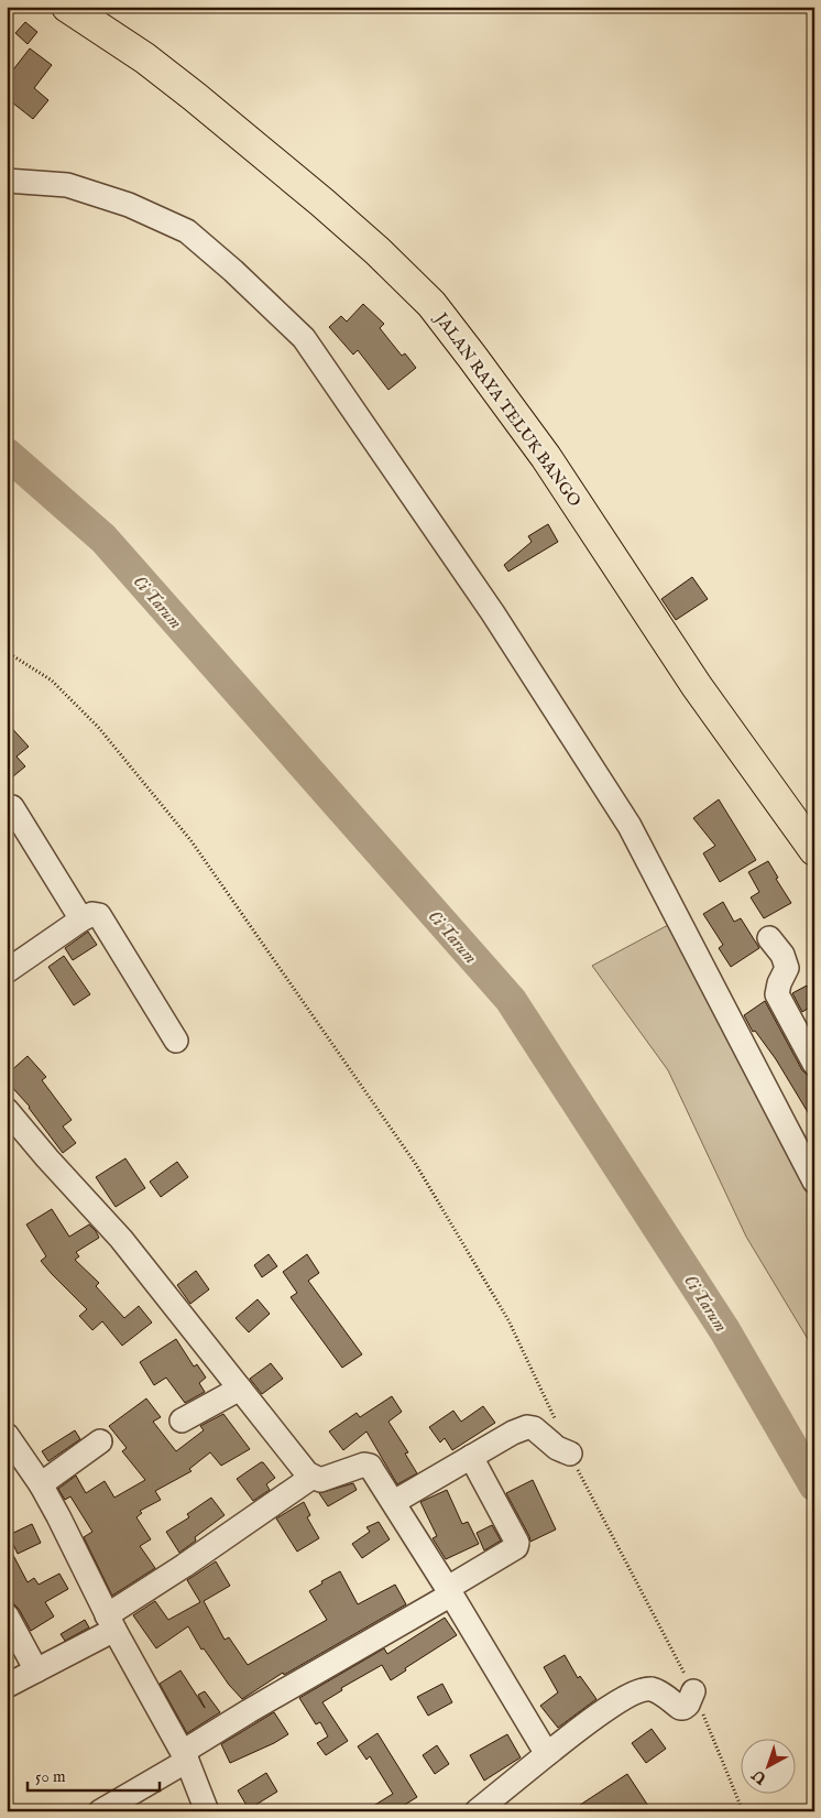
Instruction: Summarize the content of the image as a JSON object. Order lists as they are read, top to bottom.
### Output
{
  "streets": {
    "main road": ["JALAN RAYA TELUK BANGO"]
  },
  "water": ["Ci Tarum"],
  "scale_bar": "50 m",
  "north": "bottom left"
}
